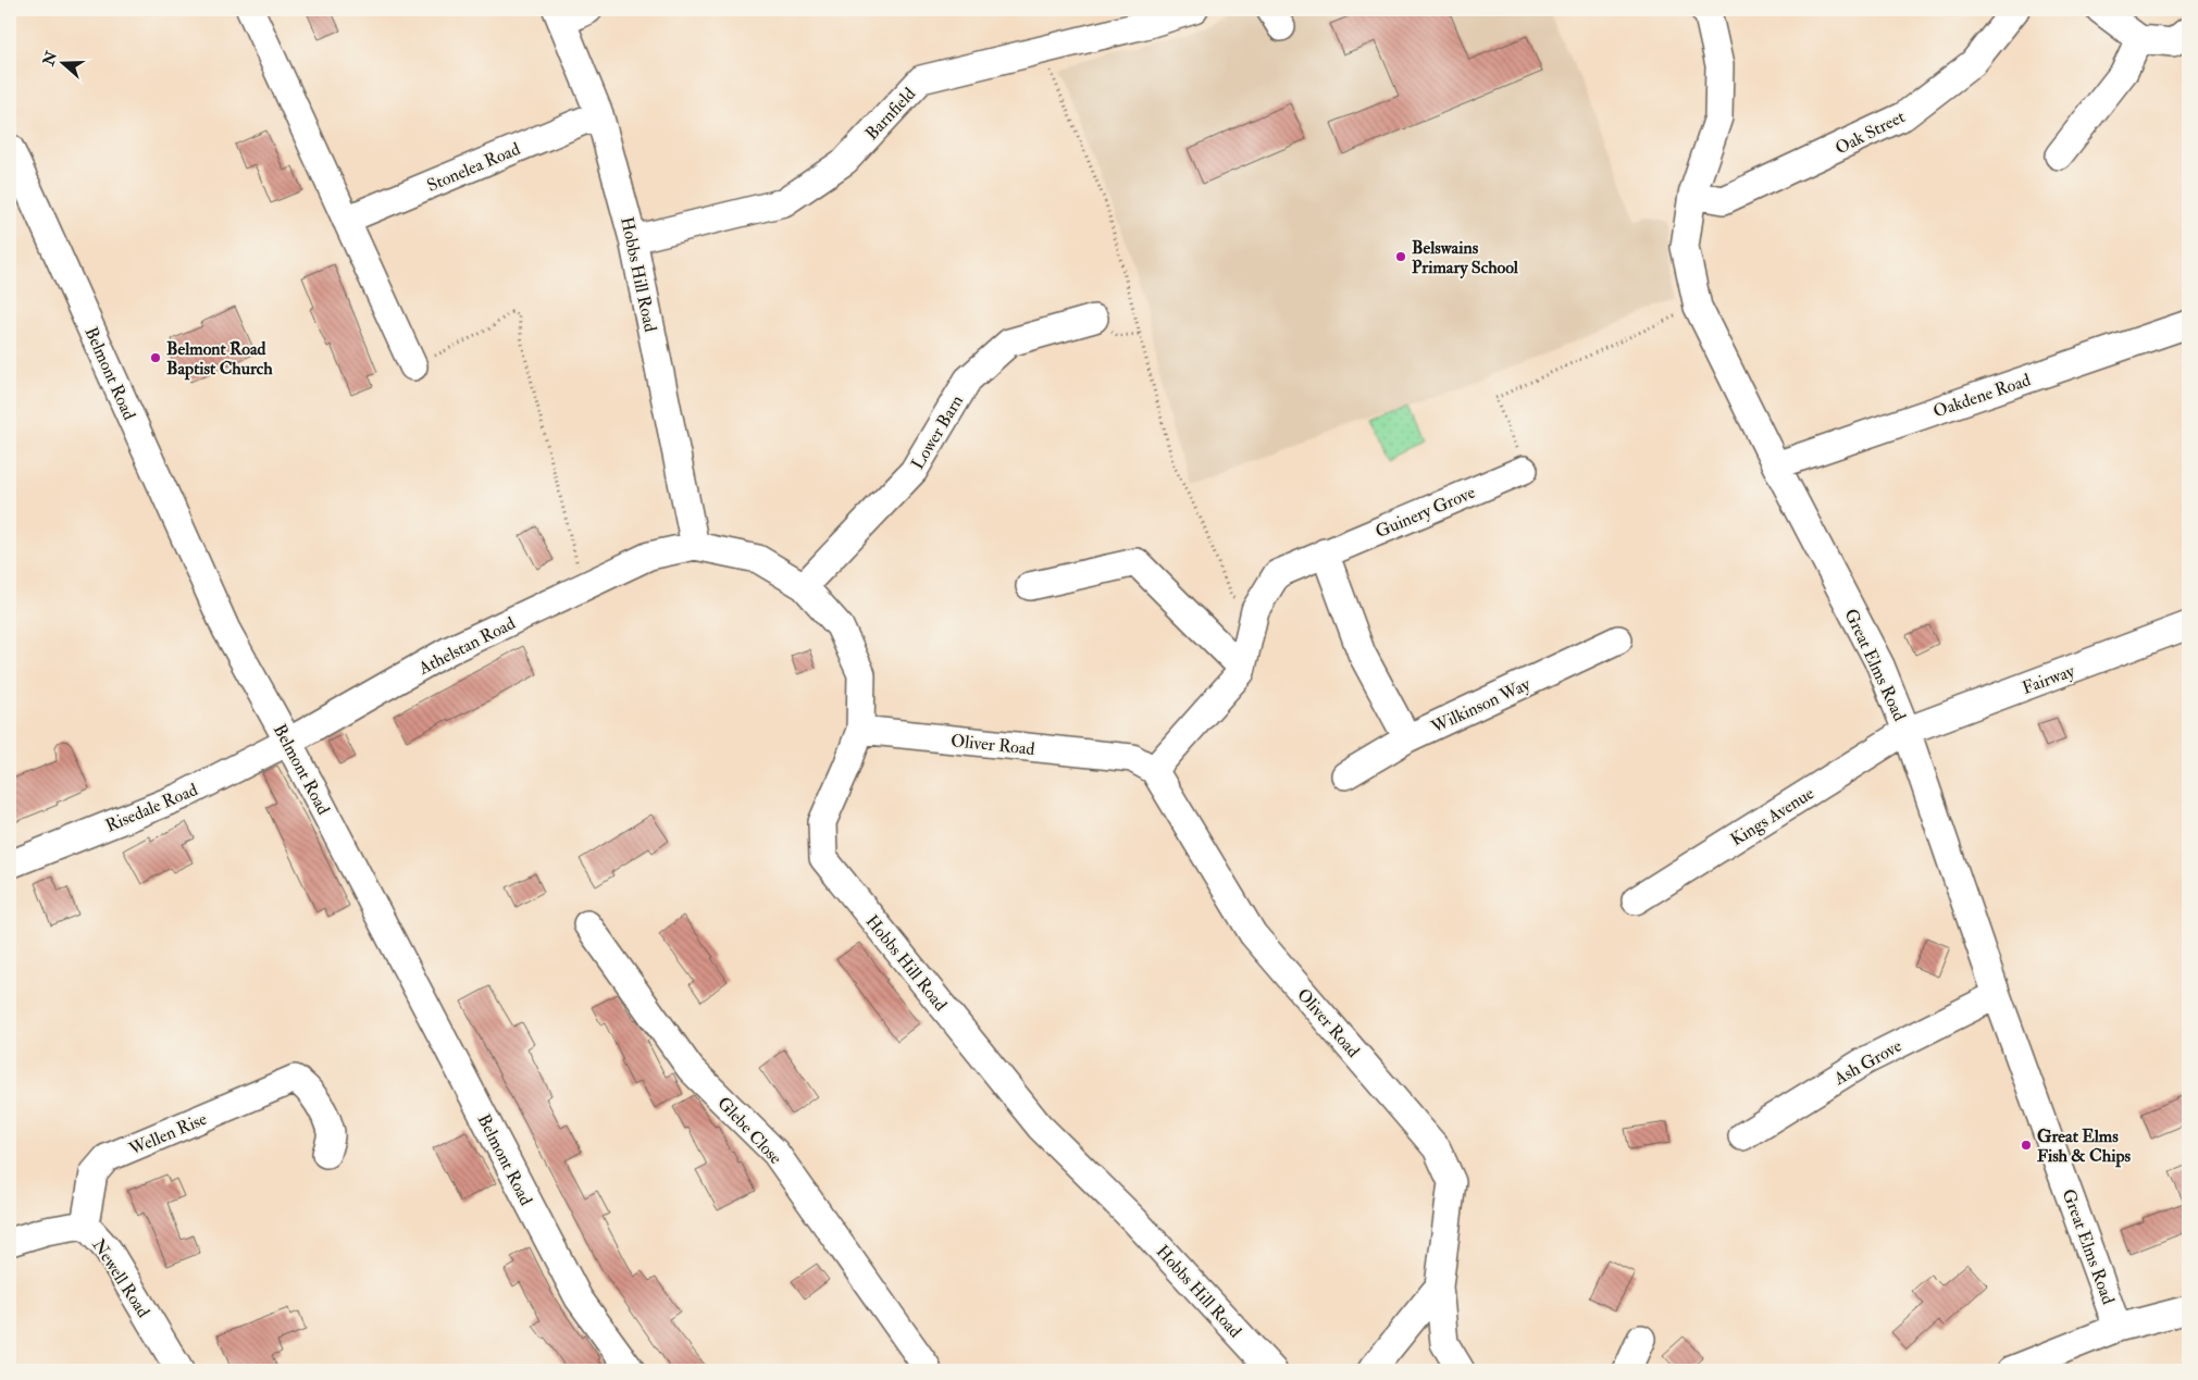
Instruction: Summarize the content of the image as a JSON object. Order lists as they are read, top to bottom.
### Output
{
  "streets": {
    "street": [
      "Barnfield",
      "Oak Street",
      "Stonelea Road",
      "Hobbs Hill Road",
      "Belmont Road",
      "Oakdene Road",
      "Lower Barn",
      "Guinery Grove",
      "Athelstan Road",
      "Great Elms Road",
      "Fairway",
      "Wilkinson Way",
      "Oliver Road",
      "Risedale Road",
      "Kings Avenue",
      "Ash Grove",
      "Glebe Close",
      "Wellen Rise",
      "Newell Road"
    ]
  },
  "crossings": [
    ["Barnfield", "Hobbs Hill Road"],
    ["Oak Street", "Great Elms Road"],
    ["Stonelea Road", "Hobbs Hill Road"],
    ["Hobbs Hill Road", "Lower Barn"],
    ["Hobbs Hill Road", "Athelstan Road"],
    ["Hobbs Hill Road", "Oliver Road"],
    ["Belmont Road", "Athelstan Road"],
    ["Belmont Road", "Risedale Road"],
    ["Oakdene Road", "Great Elms Road"],
    ["Athelstan Road", "Risedale Road"],
    ["Great Elms Road", "Fairway"],
    ["Great Elms Road", "Kings Avenue"],
    ["Great Elms Road", "Ash Grove"],
    ["Fairway", "Kings Avenue"],
    ["Wellen Rise", "Newell Road"]
  ],
  "places": ["Belswains Primary School", "Belmont Road Baptist Church", "Great Elms Fish & Chips"],
  "north": "left"
}
